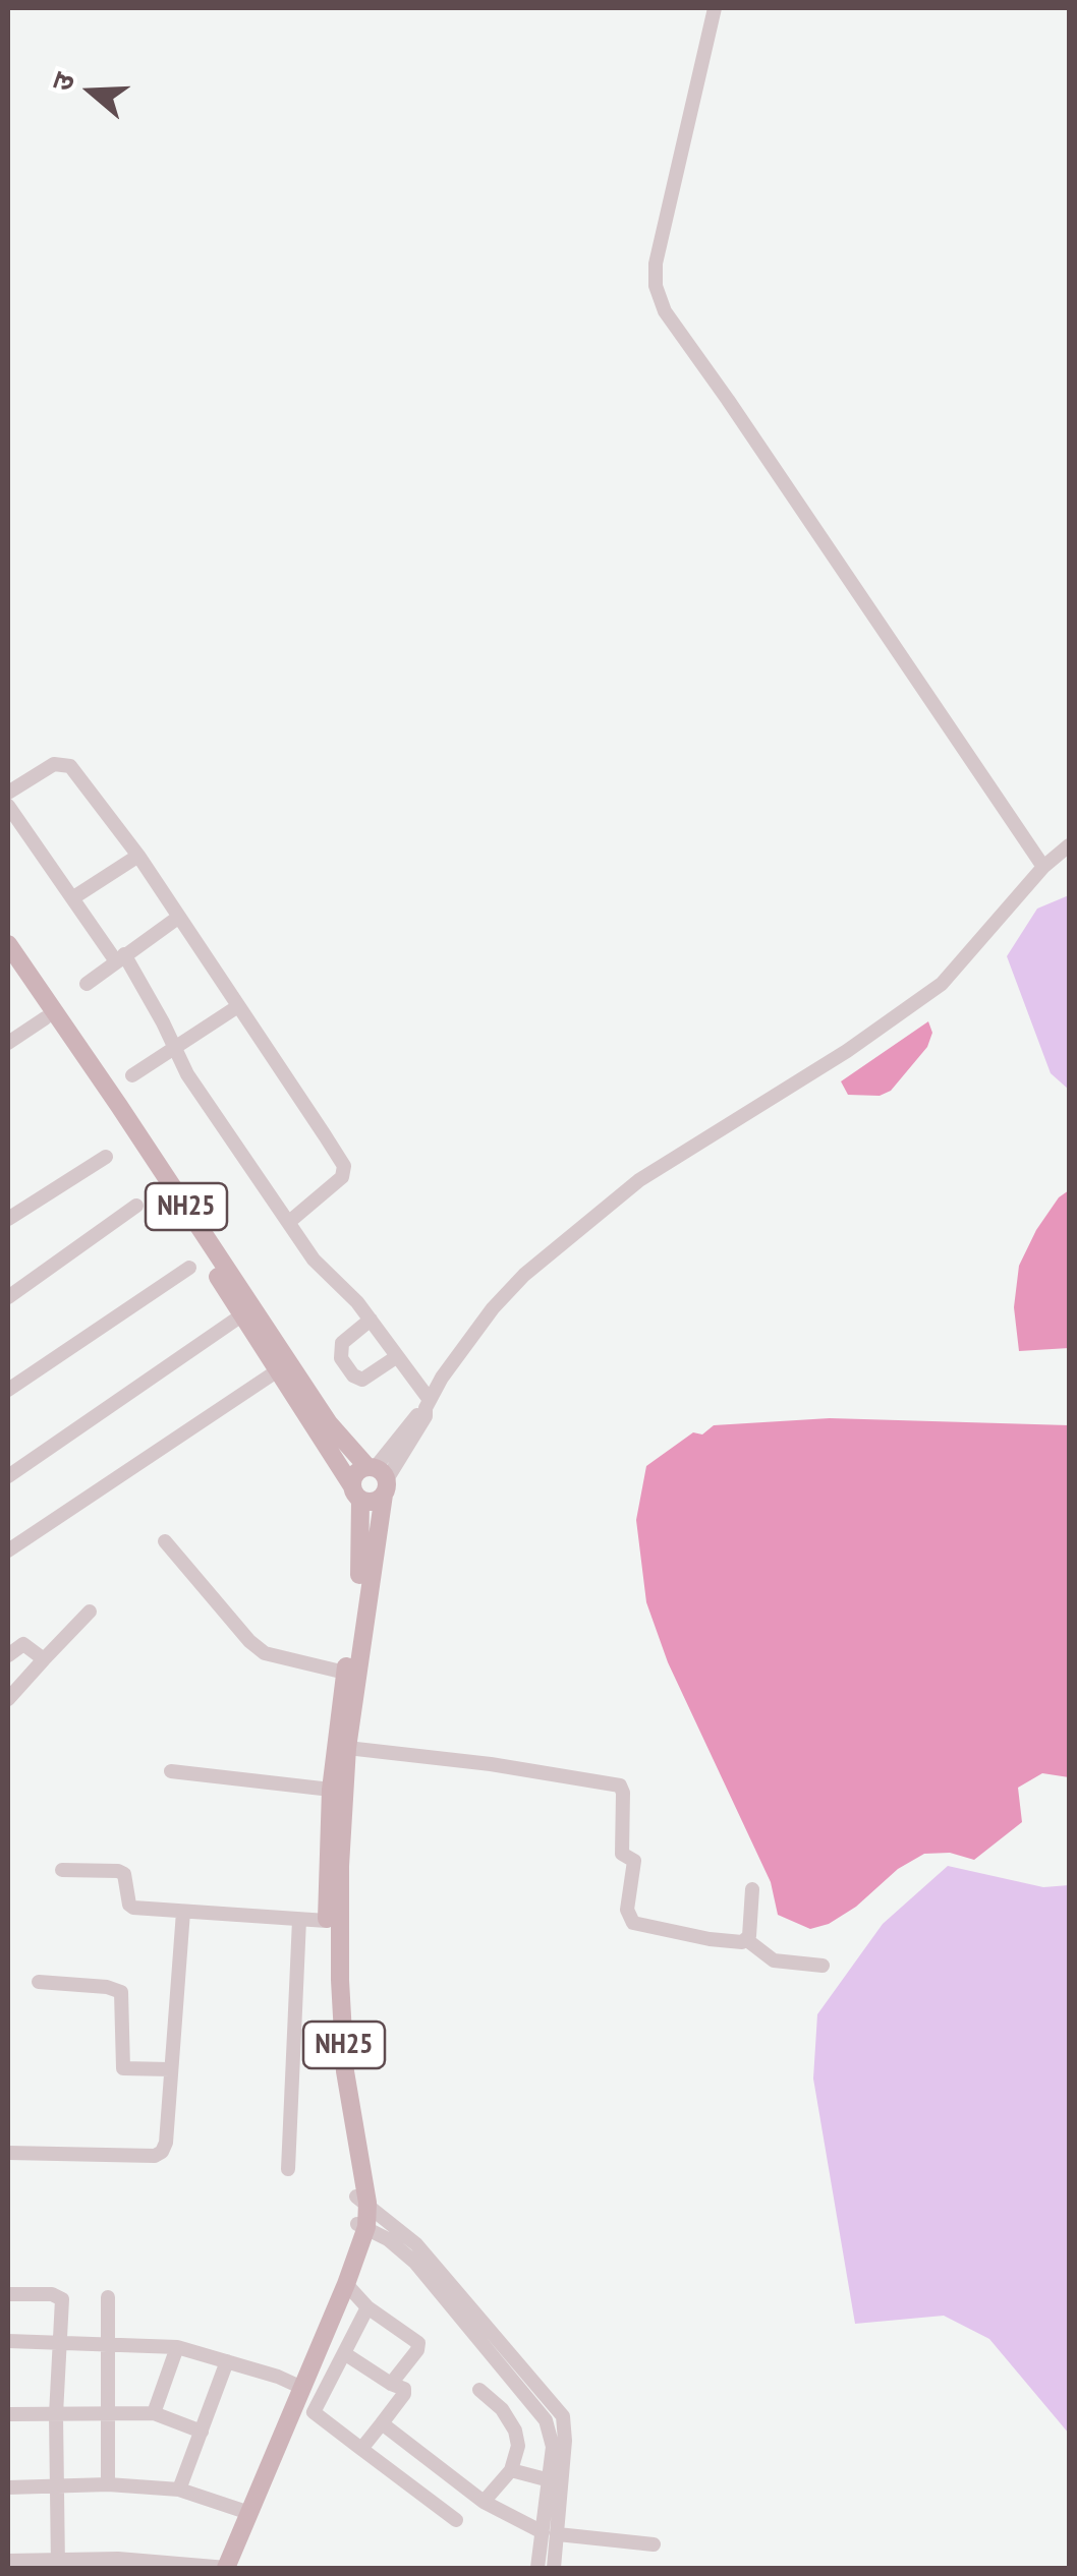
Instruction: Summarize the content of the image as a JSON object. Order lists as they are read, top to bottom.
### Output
{
  "streets": {
    "main road": ["NH25"]
  },
  "north": "left"
}
